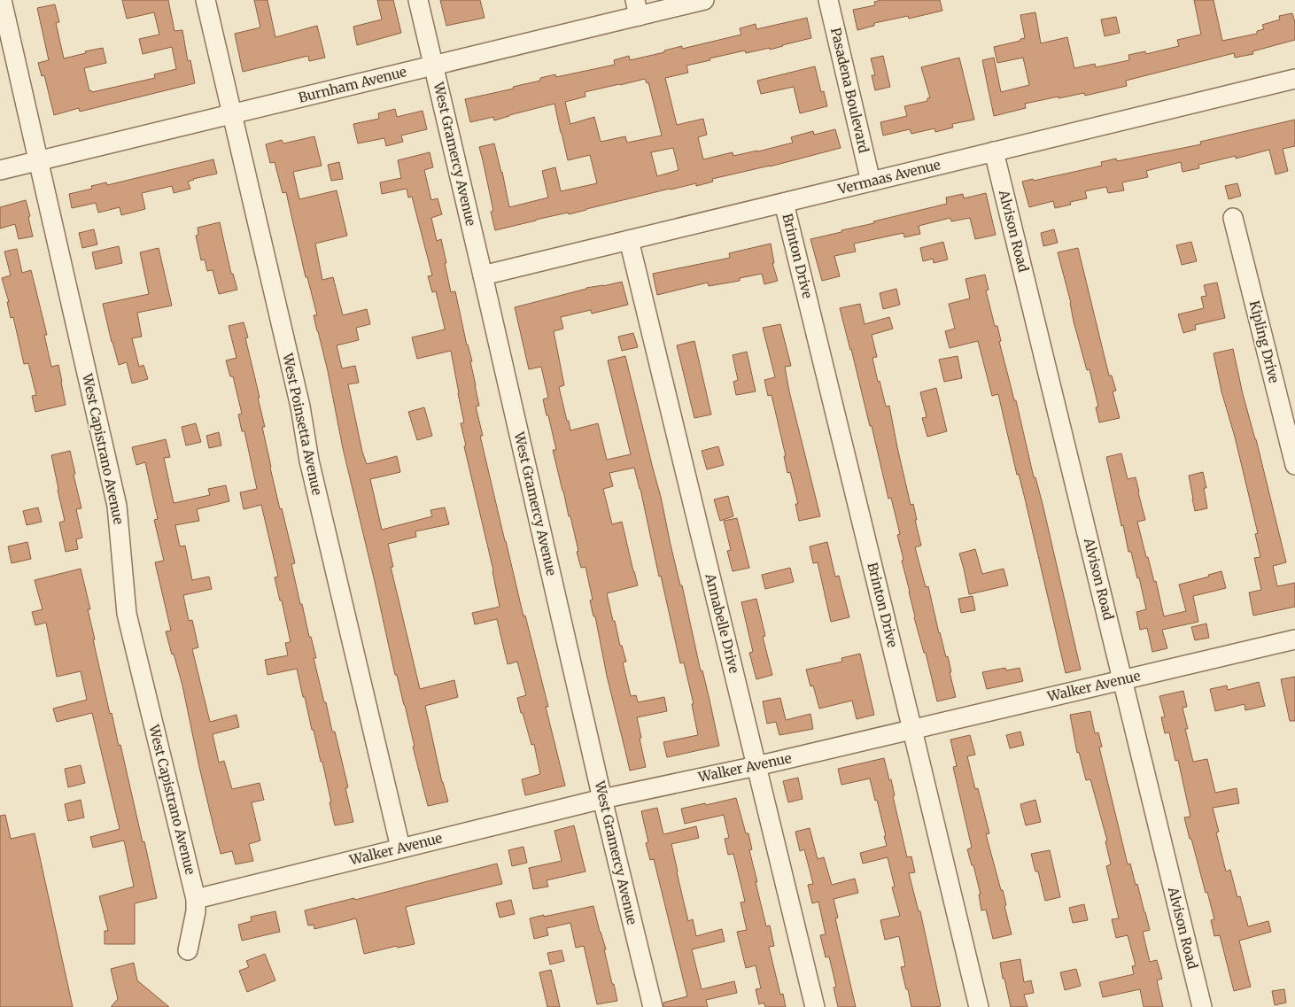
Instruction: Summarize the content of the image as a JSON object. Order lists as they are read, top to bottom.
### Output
{
  "streets": {
    "street": [
      "Burnham Avenue",
      "Pasadena Boulevard",
      "West Gramercy Avenue",
      "Vermaas Avenue",
      "Alvison Road",
      "Brinton Drive",
      "Kipling Drive",
      "West Poinsetta Avenue",
      "West Capistrano Avenue",
      "Annabelle Drive",
      "Walker Avenue"
    ]
  },
  "crossings": [
    ["Burnham Avenue", "West Gramercy Avenue"],
    ["Burnham Avenue", "West Poinsetta Avenue"],
    ["Burnham Avenue", "West Capistrano Avenue"],
    ["Pasadena Boulevard", "Vermaas Avenue"],
    ["West Gramercy Avenue", "Vermaas Avenue"],
    ["West Gramercy Avenue", "Walker Avenue"],
    ["Vermaas Avenue", "Alvison Road"],
    ["Vermaas Avenue", "Brinton Drive"],
    ["Vermaas Avenue", "Annabelle Drive"],
    ["Alvison Road", "Walker Avenue"],
    ["Brinton Drive", "Walker Avenue"],
    ["West Poinsetta Avenue", "Walker Avenue"],
    ["West Capistrano Avenue", "Walker Avenue"],
    ["Annabelle Drive", "Walker Avenue"]
  ]
}
